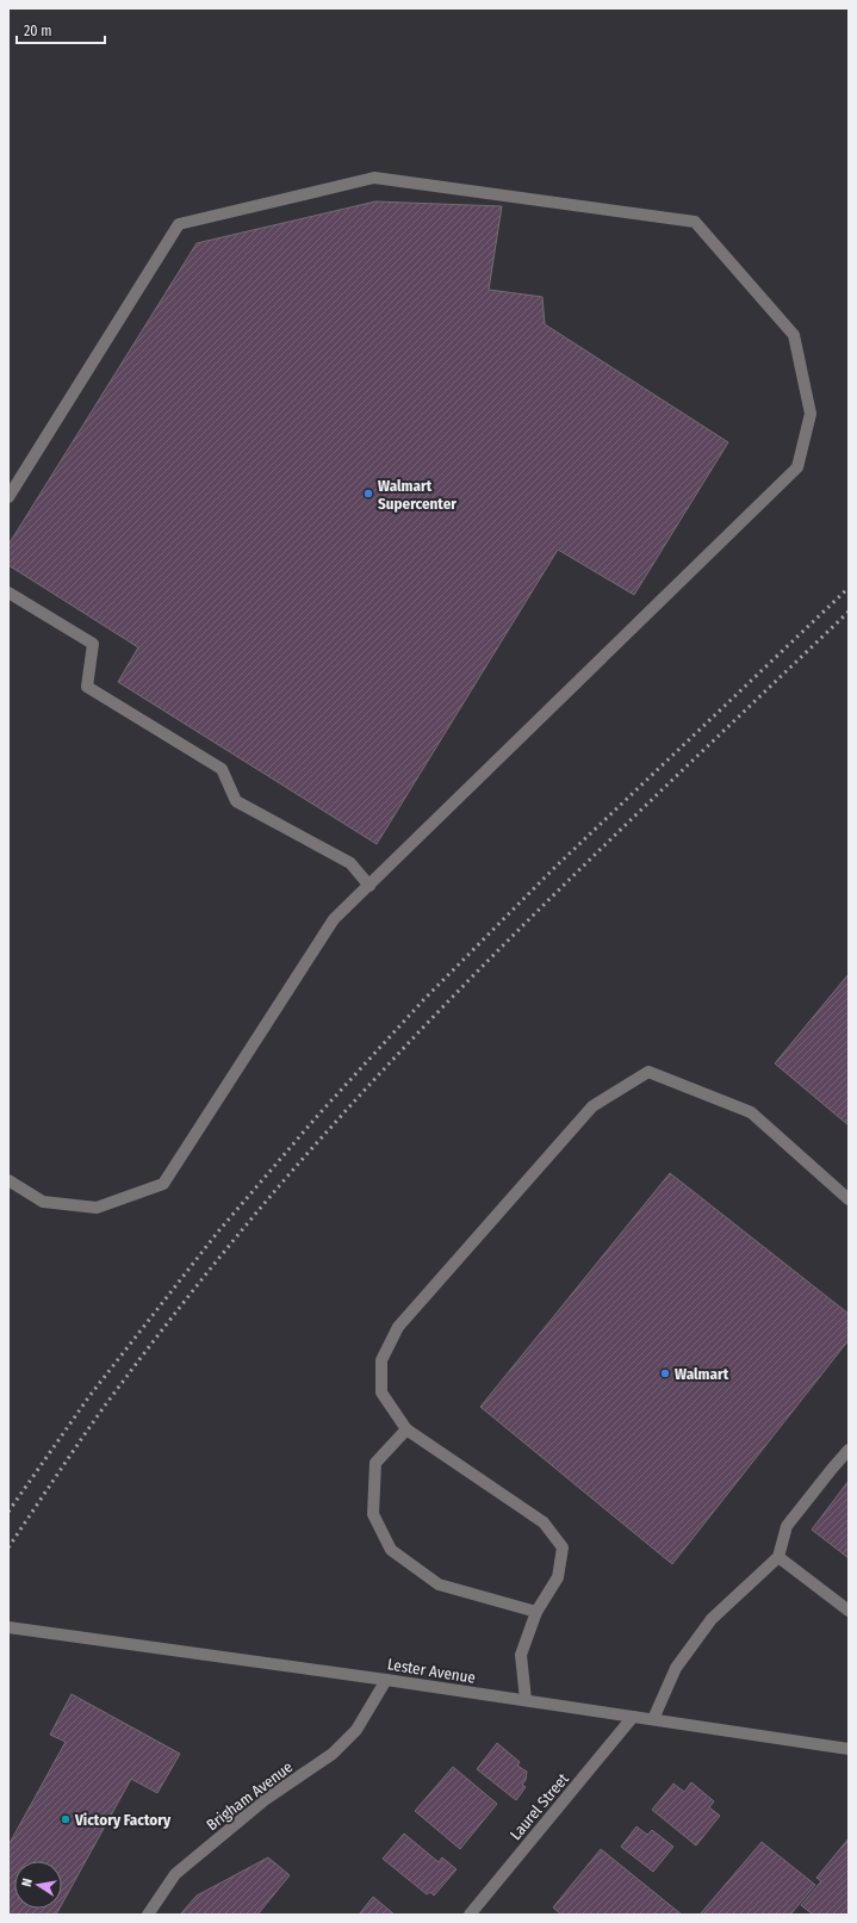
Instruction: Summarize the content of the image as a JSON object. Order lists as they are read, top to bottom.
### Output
{
  "streets": {
    "street": ["Lester Avenue", "Brigham Avenue", "Laurel Street"]
  },
  "crossings": [
    ["Lester Avenue", "Brigham Avenue"],
    ["Lester Avenue", "Laurel Street"]
  ],
  "places": ["Walmart Supercenter", "Walmart", "Victory Factory"],
  "scale_bar": "20 m",
  "north": "left"
}
